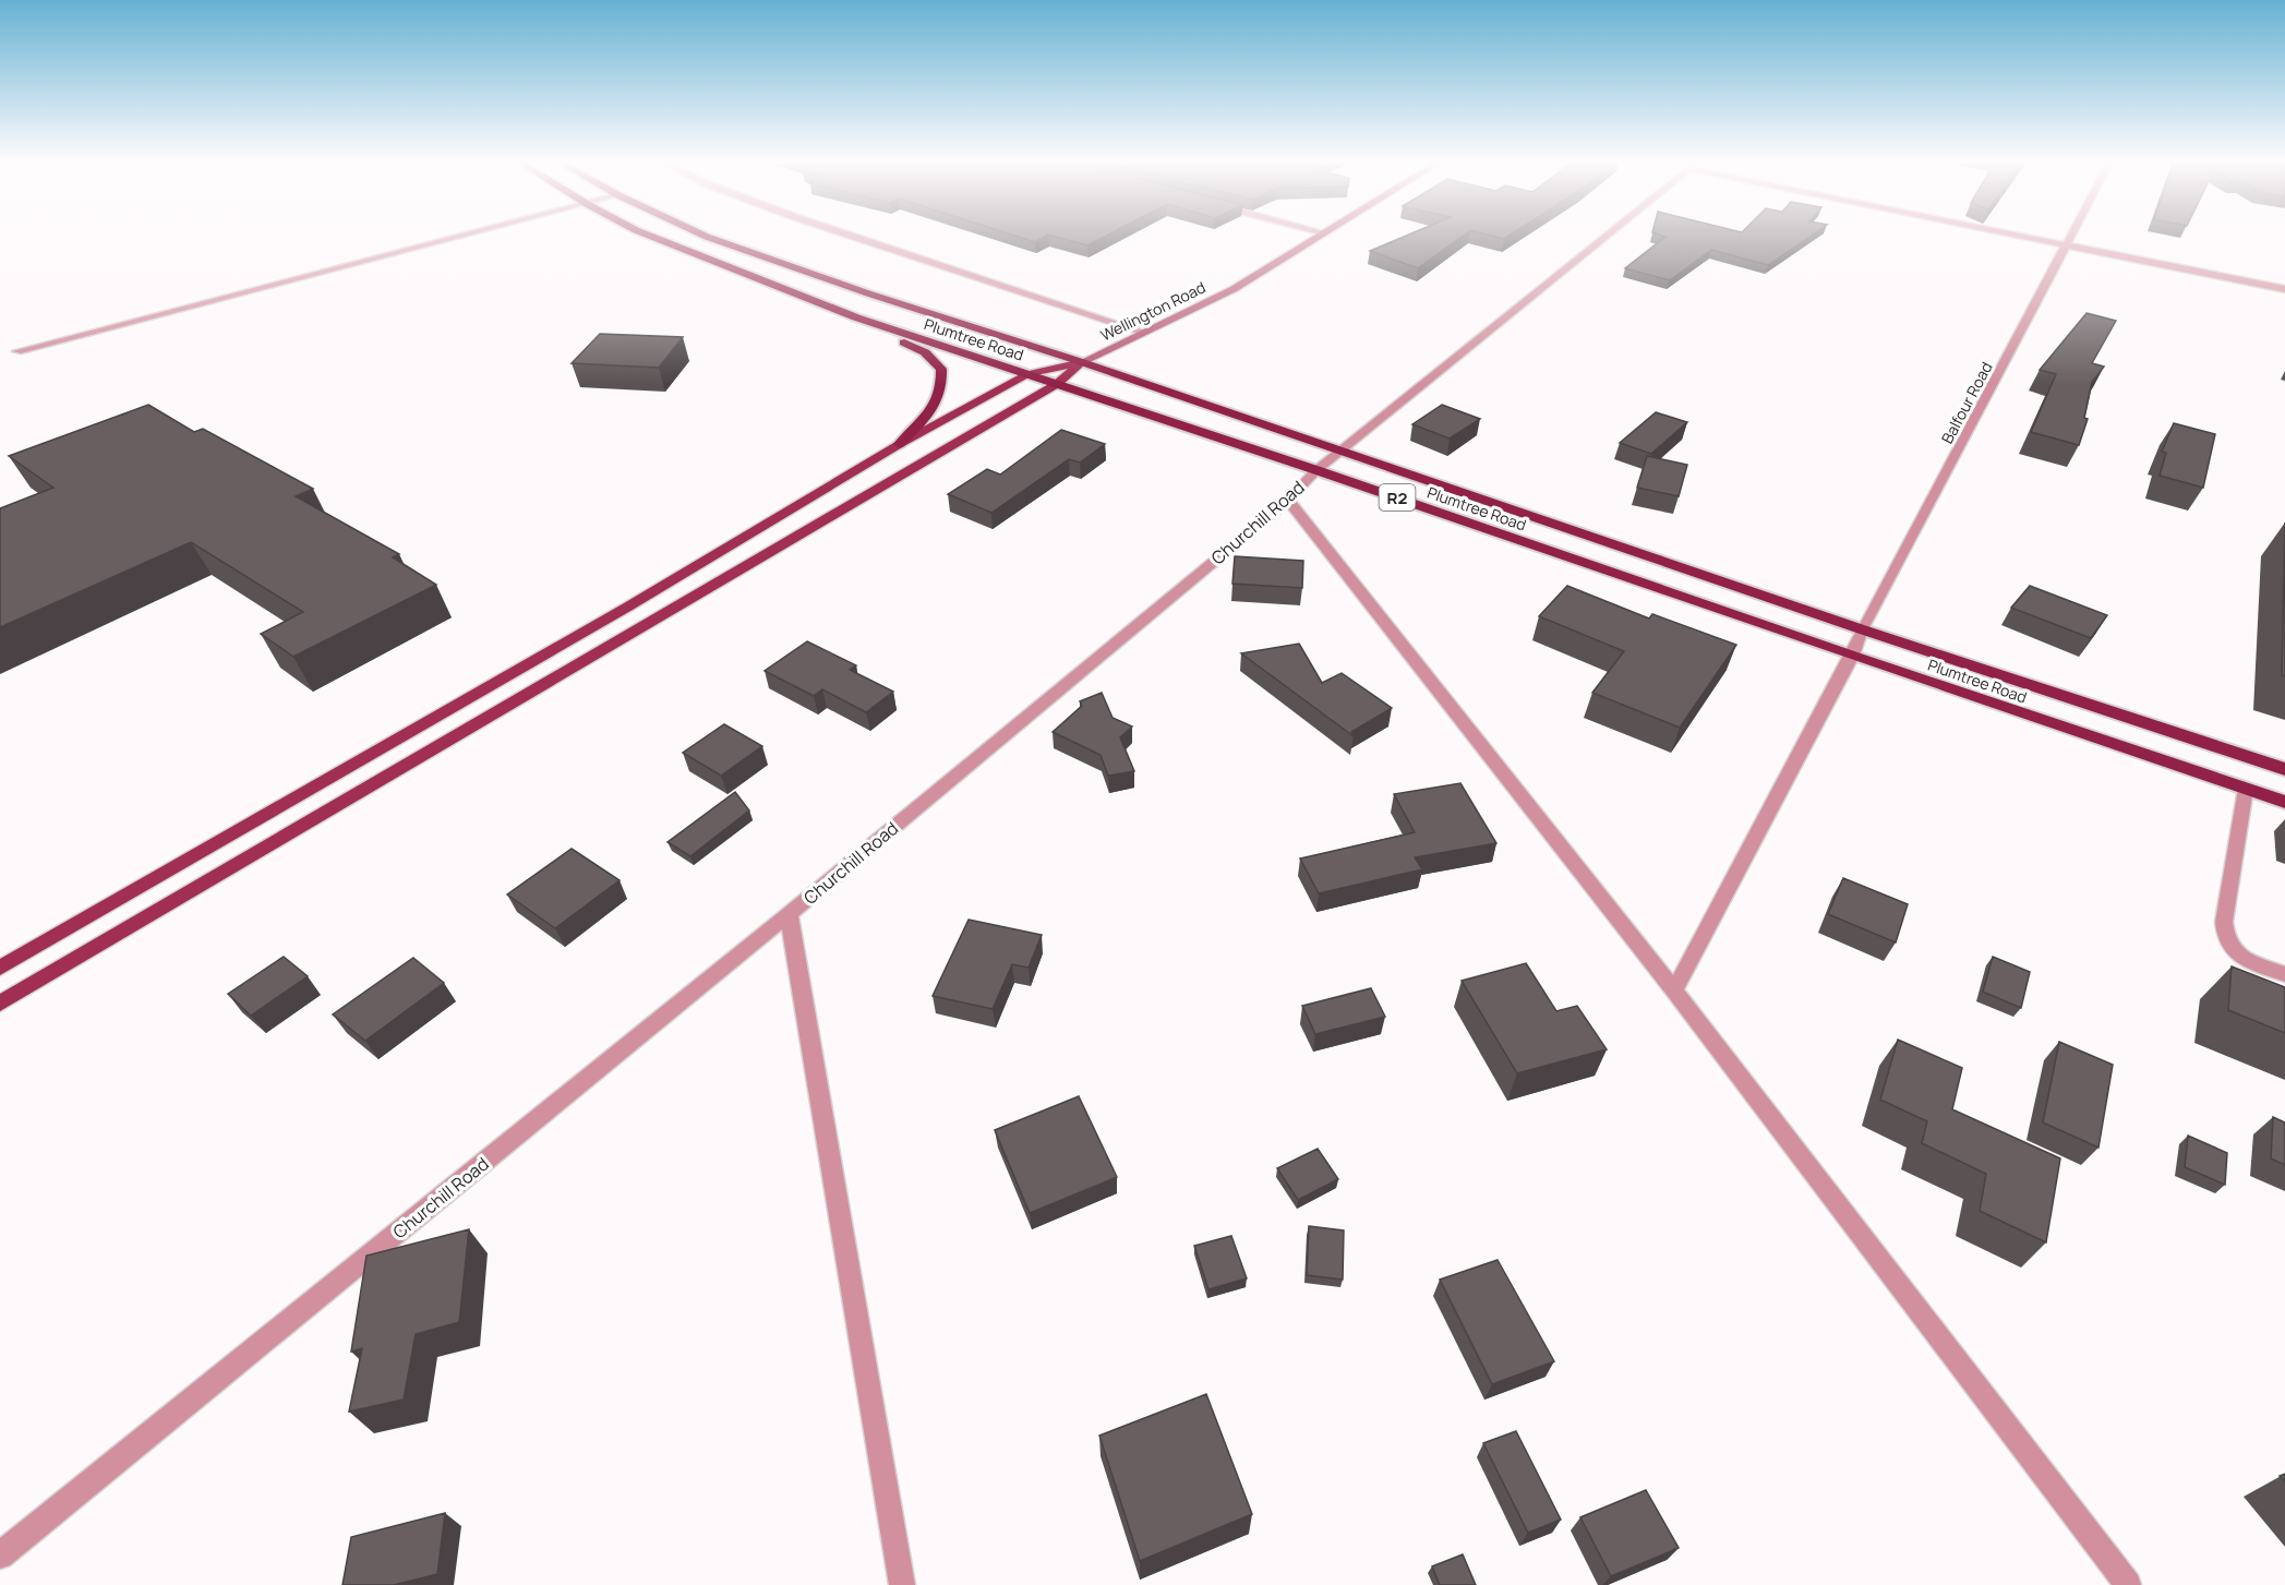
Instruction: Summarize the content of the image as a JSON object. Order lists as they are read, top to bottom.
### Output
{
  "streets": {
    "highway": ["Plumtree Road", "R2"],
    "main road": ["Wellington Road"],
    "street": ["Balfour Road", "Churchill Road"]
  },
  "crossings": [
    ["Wellington Road", "Plumtree Road"],
    ["Plumtree Road", "Balfour Road"],
    ["Plumtree Road", "Churchill Road"]
  ]
}
